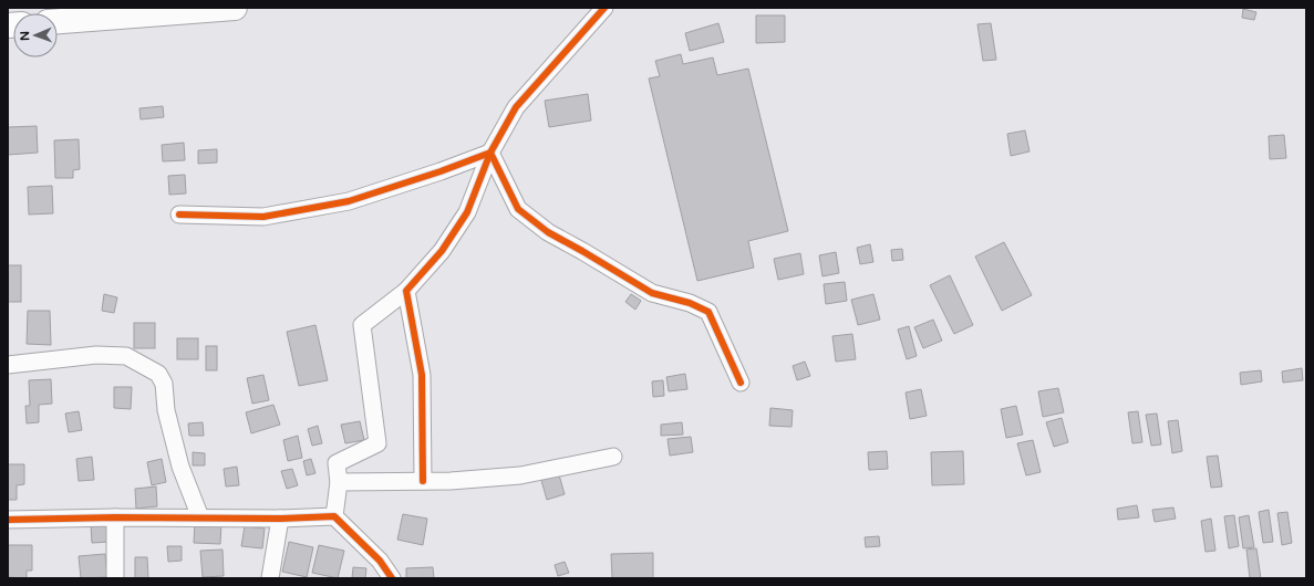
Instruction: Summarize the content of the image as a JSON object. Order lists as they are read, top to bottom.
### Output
{
  "north": "left"
}
